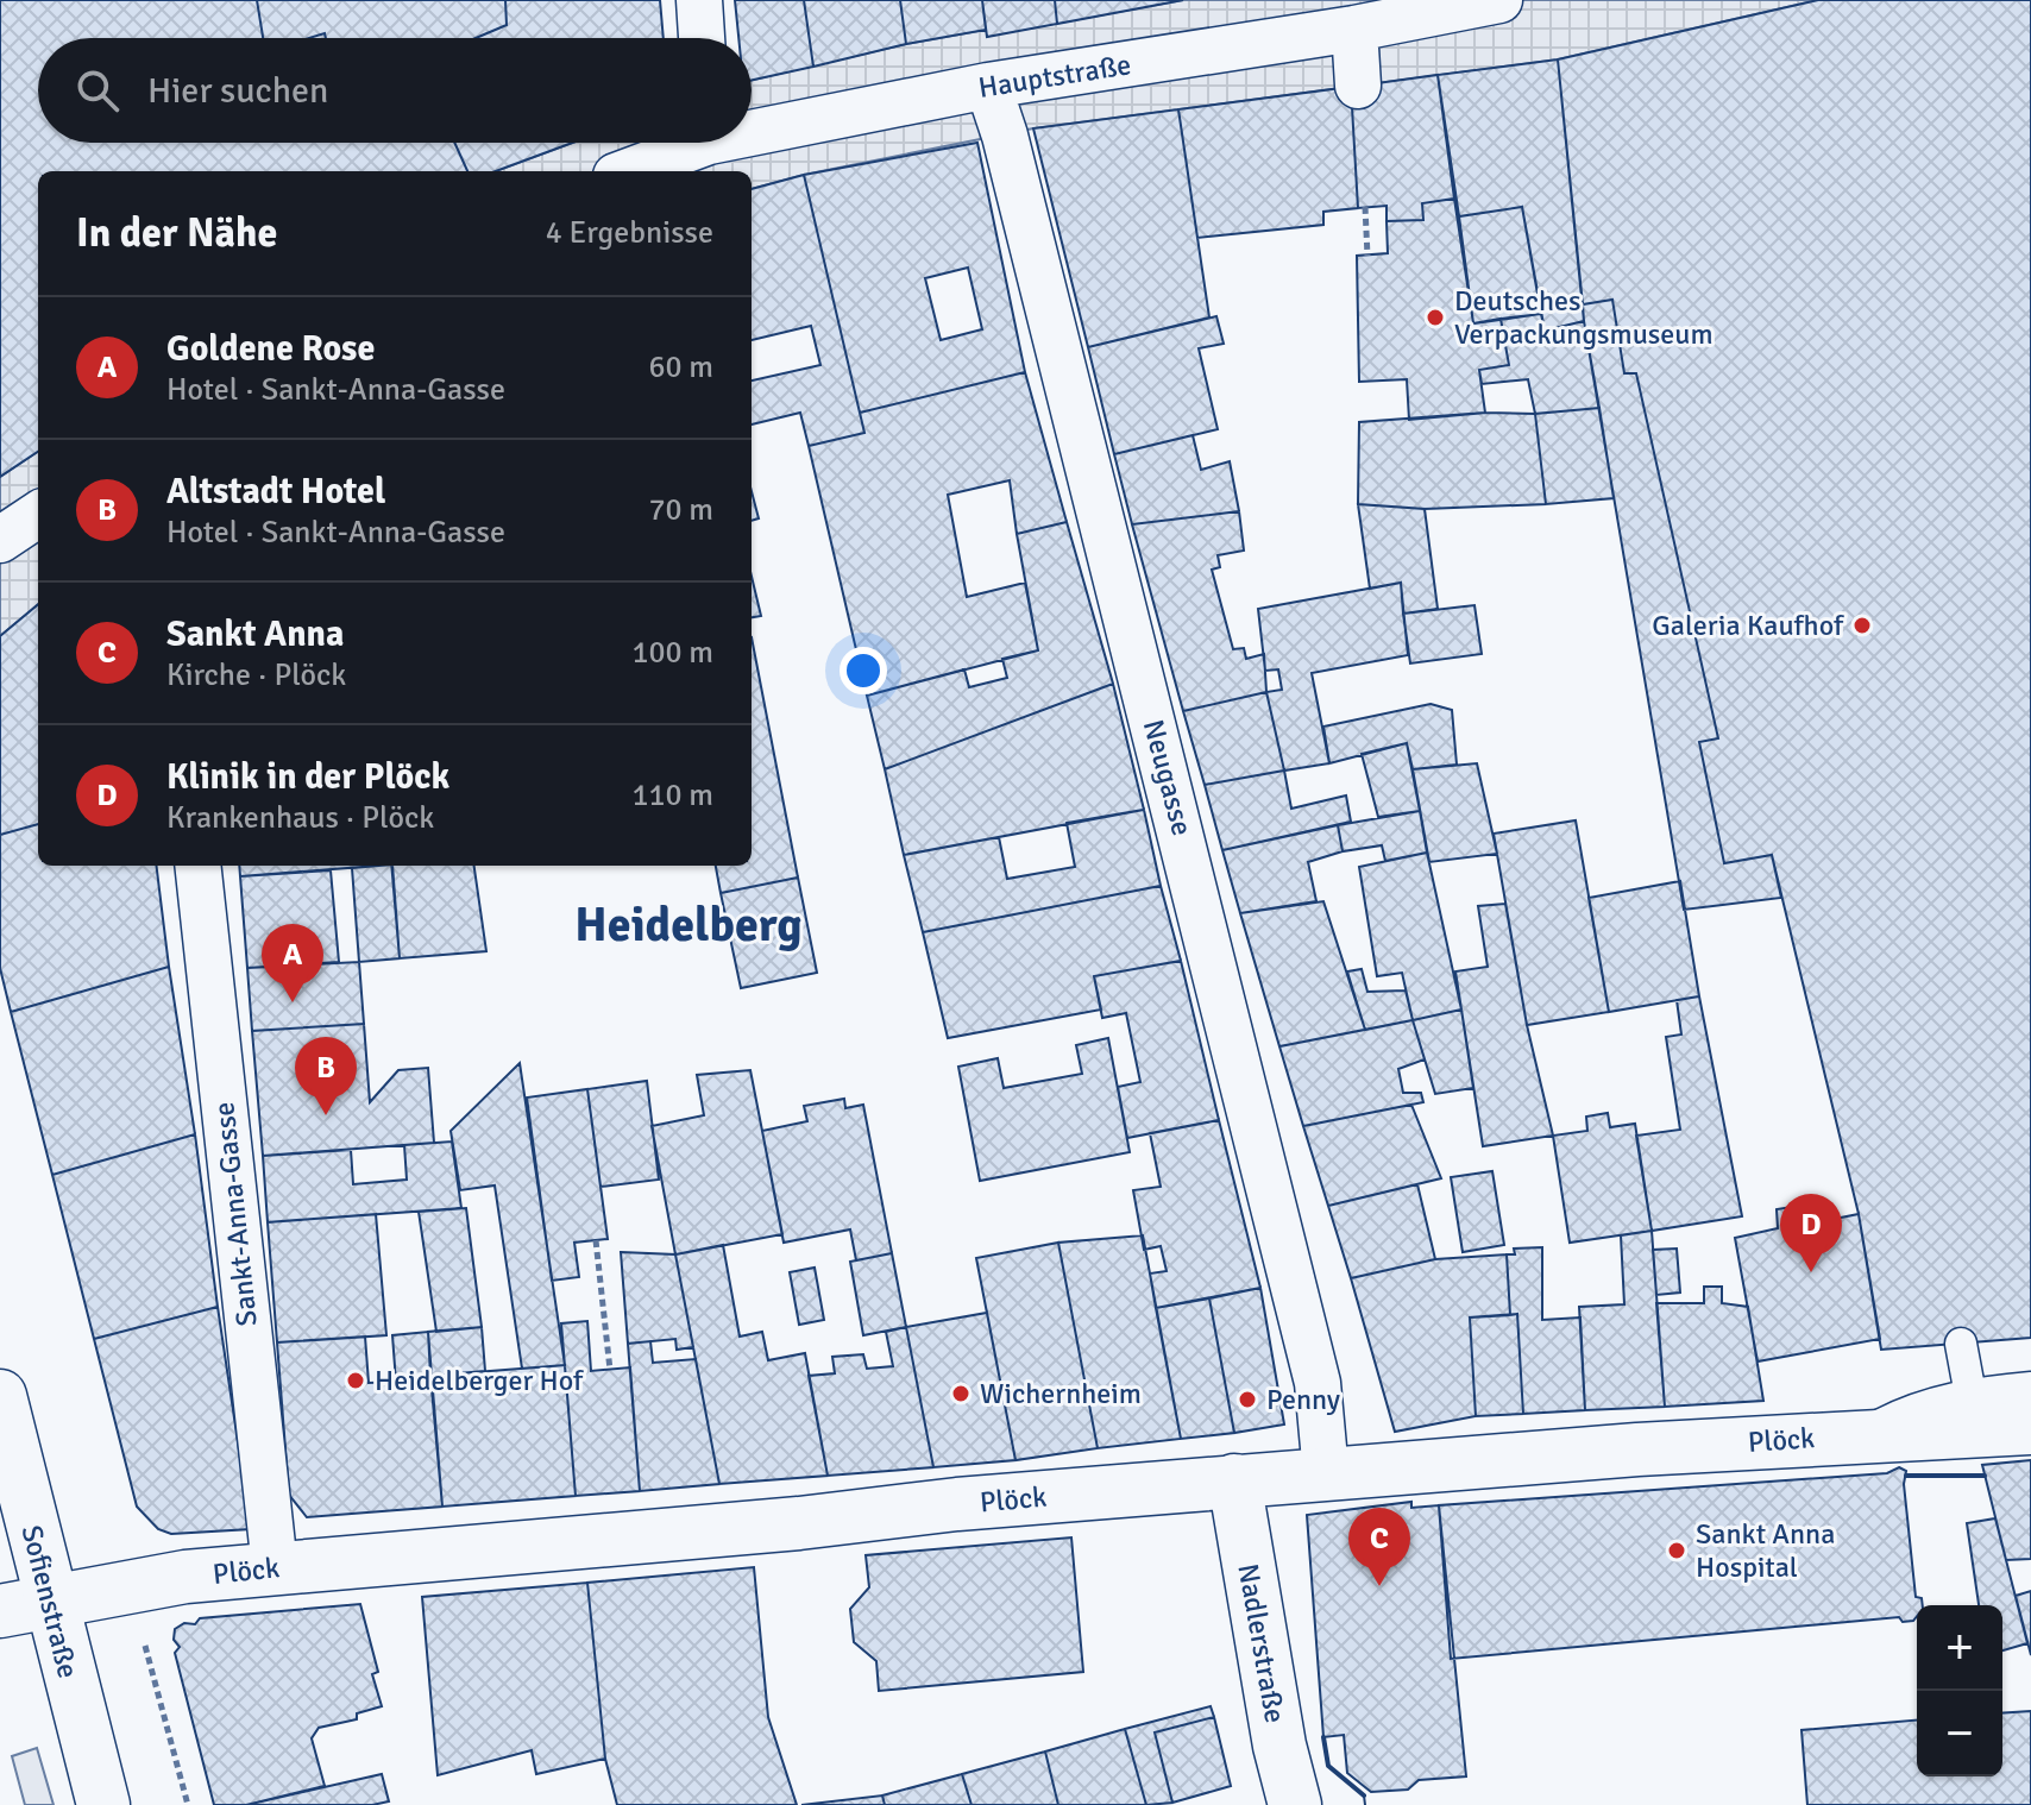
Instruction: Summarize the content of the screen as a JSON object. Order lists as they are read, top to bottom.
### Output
{
  "streets": {
    "street": [
      "Hauptstraße",
      "Neugasse",
      "Sankt-Anna-Gasse",
      "Plöck",
      "Sofienstraße",
      "Nadlerstraße"
    ]
  },
  "crossings": [
    ["Hauptstraße", "Neugasse"],
    ["Neugasse", "Plöck"],
    ["Sankt-Anna-Gasse", "Plöck"],
    ["Plöck", "Sofienstraße"],
    ["Plöck", "Nadlerstraße"]
  ],
  "districts": ["Heidelberg"],
  "places": [
    "Deutsches Verpackungsmuseum",
    "Galeria Kaufhof",
    "Heidelberger Hof",
    "Wichernheim",
    "Penny",
    "Sankt Anna Hospital"
  ],
  "page": {
    "search": "Hier suchen",
    "heading": ["In der Nähe", "4 Ergebnisse"],
    "list": [
      {
        "mark": "A",
        "name": "Goldene Rose",
        "note": "Hotel · Sankt-Anna-Gasse",
        "value": "60 m"
      },
      {
        "mark": "B",
        "name": "Altstadt Hotel",
        "note": "Hotel · Sankt-Anna-Gasse",
        "value": "70 m"
      },
      {
        "mark": "C",
        "name": "Sankt Anna",
        "note": "Kirche · Plöck",
        "value": "100 m"
      },
      {
        "mark": "D",
        "name": "Klinik in der Plöck",
        "note": "Krankenhaus · Plöck",
        "value": "110 m"
      }
    ],
    "pins": [
      "A",
      "B",
      "D",
      "C"
    ],
    "map_buttons": ["+", "−"]
  }
}
